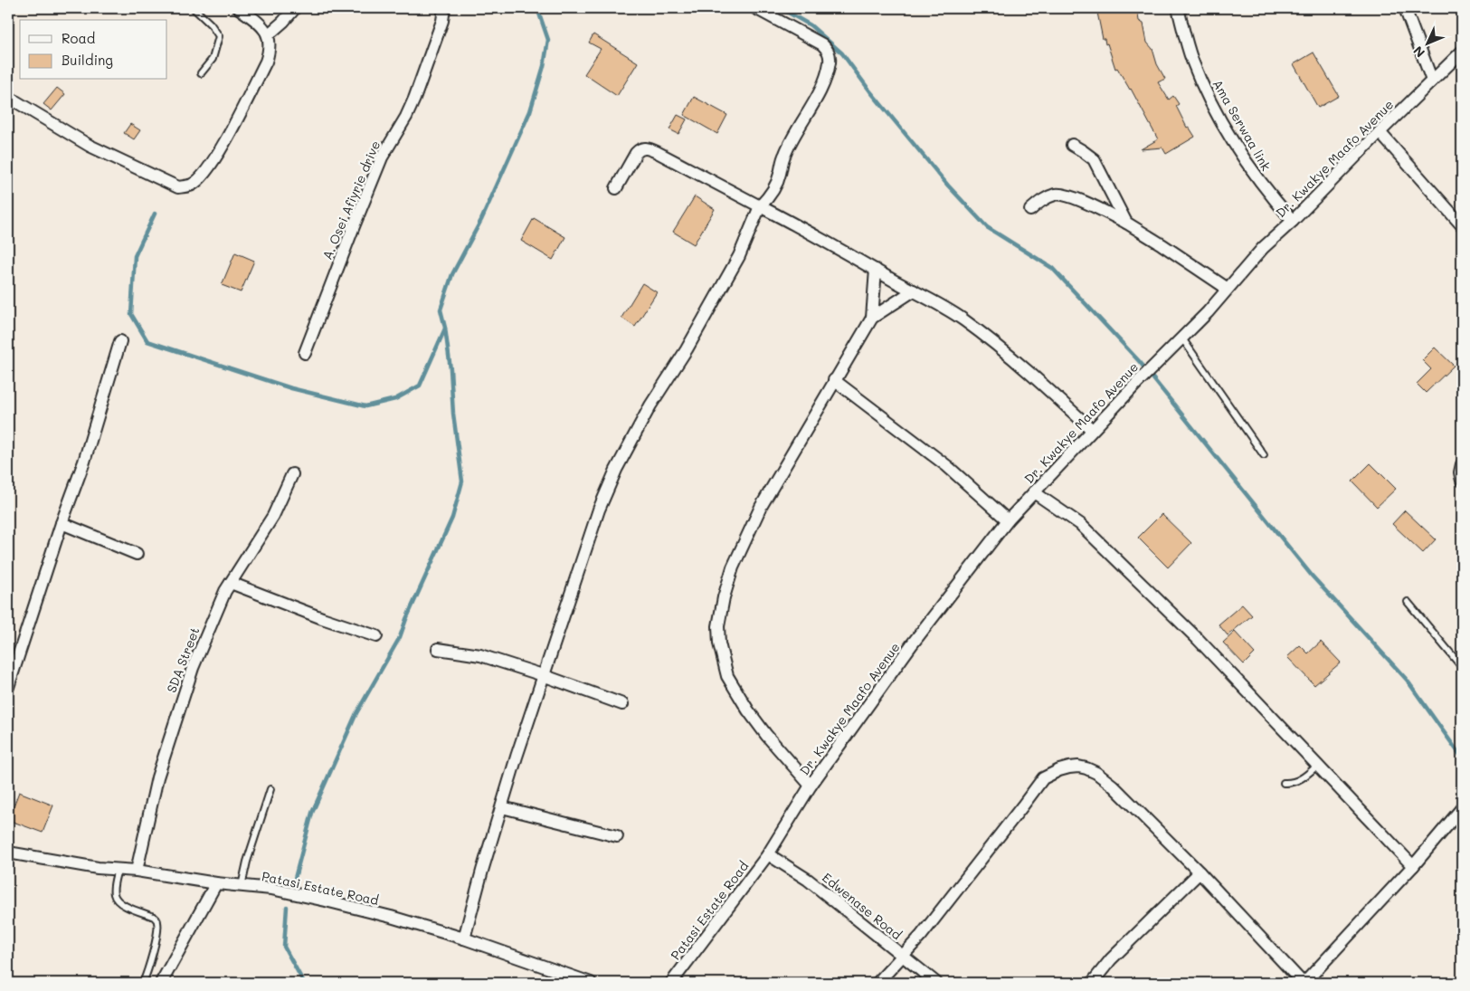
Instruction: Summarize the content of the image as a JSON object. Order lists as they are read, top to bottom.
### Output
{
  "streets": {
    "street": [
      "Ama Serwaa link",
      "Dr. Kwakye Maafo Avenue",
      "A. Osei Afiyrie drive",
      "SDA Street",
      "Patasi Estate Road",
      "Edwenase Road"
    ]
  },
  "crossings": [
    ["Ama Serwaa link", "Dr. Kwakye Maafo Avenue"],
    ["Dr. Kwakye Maafo Avenue", "Patasi Estate Road"],
    ["Dr. Kwakye Maafo Avenue", "Edwenase Road"],
    ["SDA Street", "Patasi Estate Road"],
    ["Patasi Estate Road", "Edwenase Road"]
  ],
  "legend": ["Road", "Building"],
  "north": "bottom left"
}
